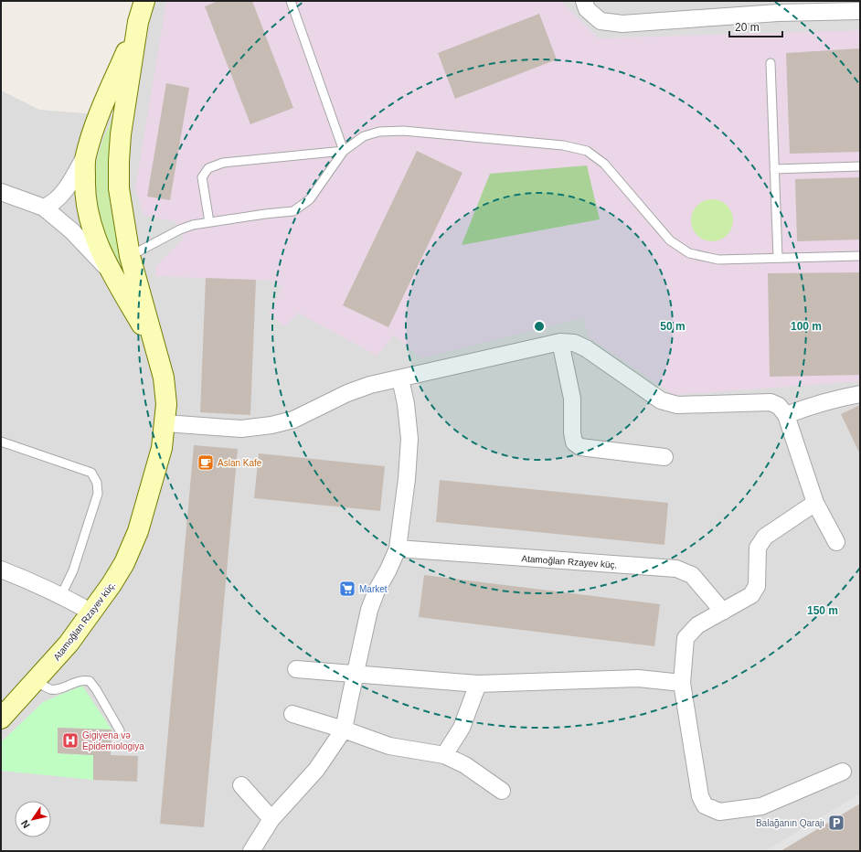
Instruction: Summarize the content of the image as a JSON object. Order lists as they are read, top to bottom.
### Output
{
  "streets": {
    "street": ["Atamoğlan Rzayev küç."]
  },
  "places": {
    "cafe": ["Aslan Kafe"],
    "supermarket": ["Market"],
    "hospital": ["Gigiyena və Epidemiologiya"],
    "parking": ["Balağanın Qarajı"]
  },
  "scale_bar": "20 m",
  "north": "bottom left",
  "rings": ["50 m", "100 m", "150 m"]
}
